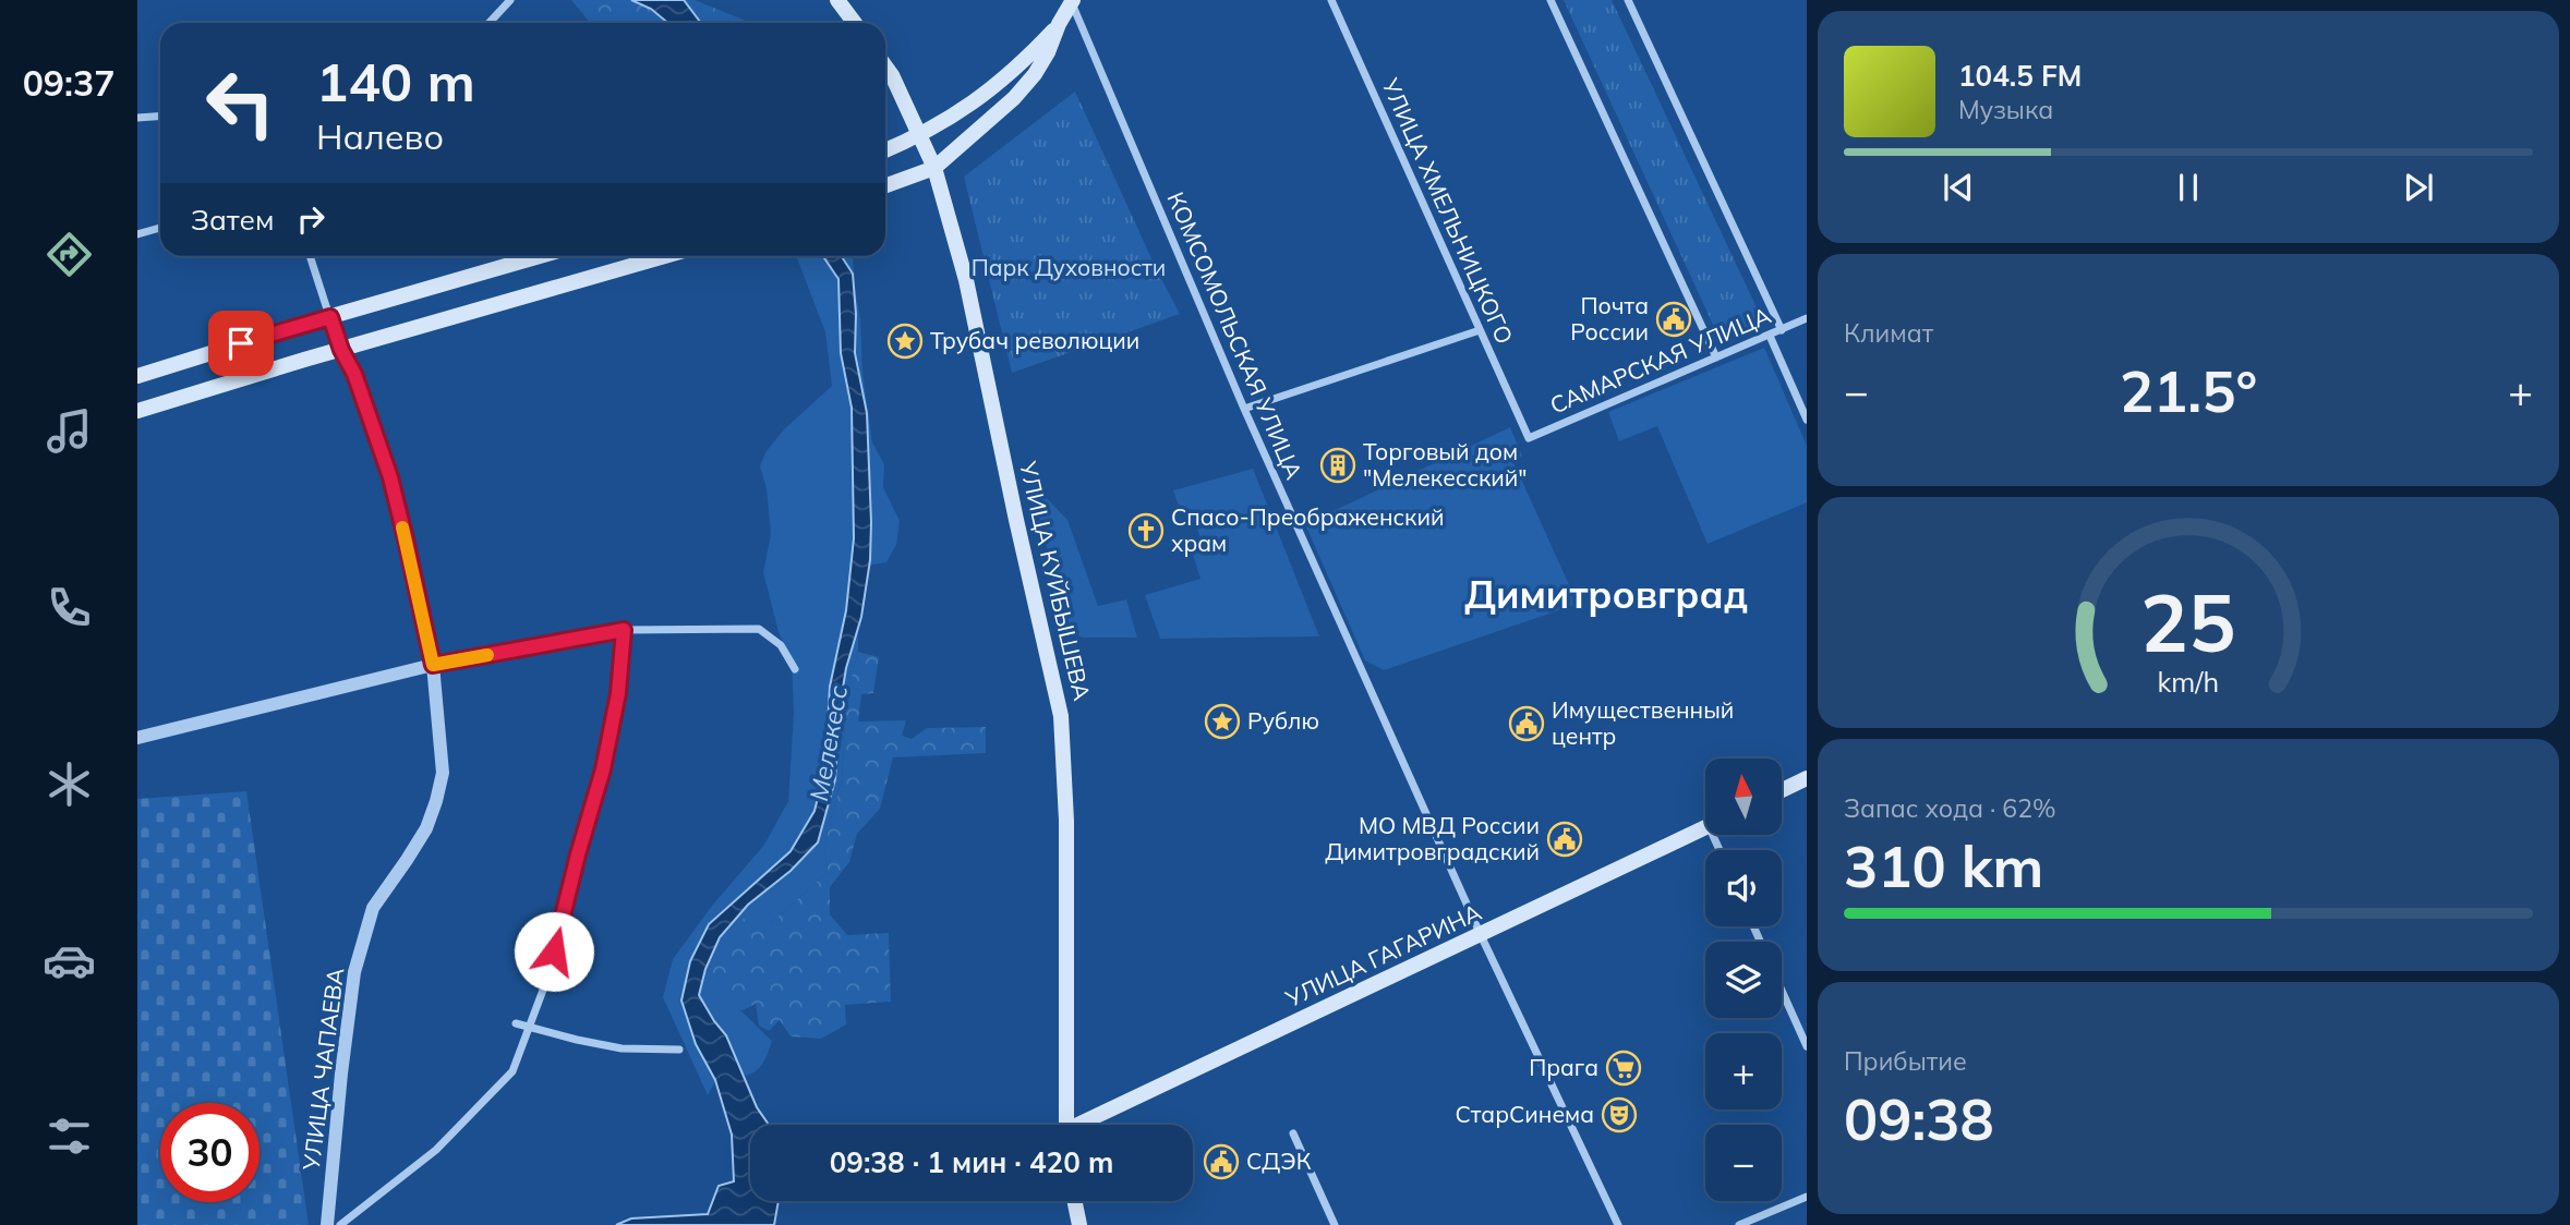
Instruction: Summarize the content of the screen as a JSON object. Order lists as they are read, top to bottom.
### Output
{
  "streets": {
    "main road": ["УЛИЦА КУЙБЫШЕВА", "УЛИЦА ГАГАРИНА"],
    "street": [
      "УЛИЦА ХМЕЛЬНИЦКОГО",
      "КОМСОМОЛЬСКАЯ УЛИЦА",
      "САМАРСКАЯ УЛИЦА",
      "УЛИЦА ЧАПАЕВА"
    ]
  },
  "crossings": [
    ["УЛИЦА ХМЕЛЬНИЦКОГО", "САМАРСКАЯ УЛИЦА"],
    ["КОМСОМОЛЬСКАЯ УЛИЦА", "УЛИЦА ГАГАРИНА"]
  ],
  "districts": ["Димитровград"],
  "water": ["Мелекесс"],
  "parks": ["Парк Духовности"],
  "places": {
    "public building": [
      "Почта России",
      "Имущественный центр",
      "МО МВД России Димитровградский",
      "СДЭК"
    ],
    "place": ["Трубач революции", "Рублю"],
    "building": ["Торговый дом \"Мелекесский\""],
    "church": ["Спасо-Преображенский храм"],
    "supermarket": ["Прага"],
    "theatre": ["СтарСинема"]
  },
  "north": "top",
  "page": {
    "tabs": "09:37",
    "turn": ["140 m", "Налево"],
    "song": ["104.5 FM", "Музыка"],
    "then": "Затем",
    "tile": [
      "Климат",
      ["Запас хода · 62%", "310 km"],
      ["Прибытие", "09:38"]
    ],
    "heat": ["−", "21.5°", "+"],
    "map_buttons": ["+", "−"],
    "limit": "30",
    "trip": "09:38 · 1 мин · 420 m",
    "gauge": ["25", "km/h"]
  }
}
